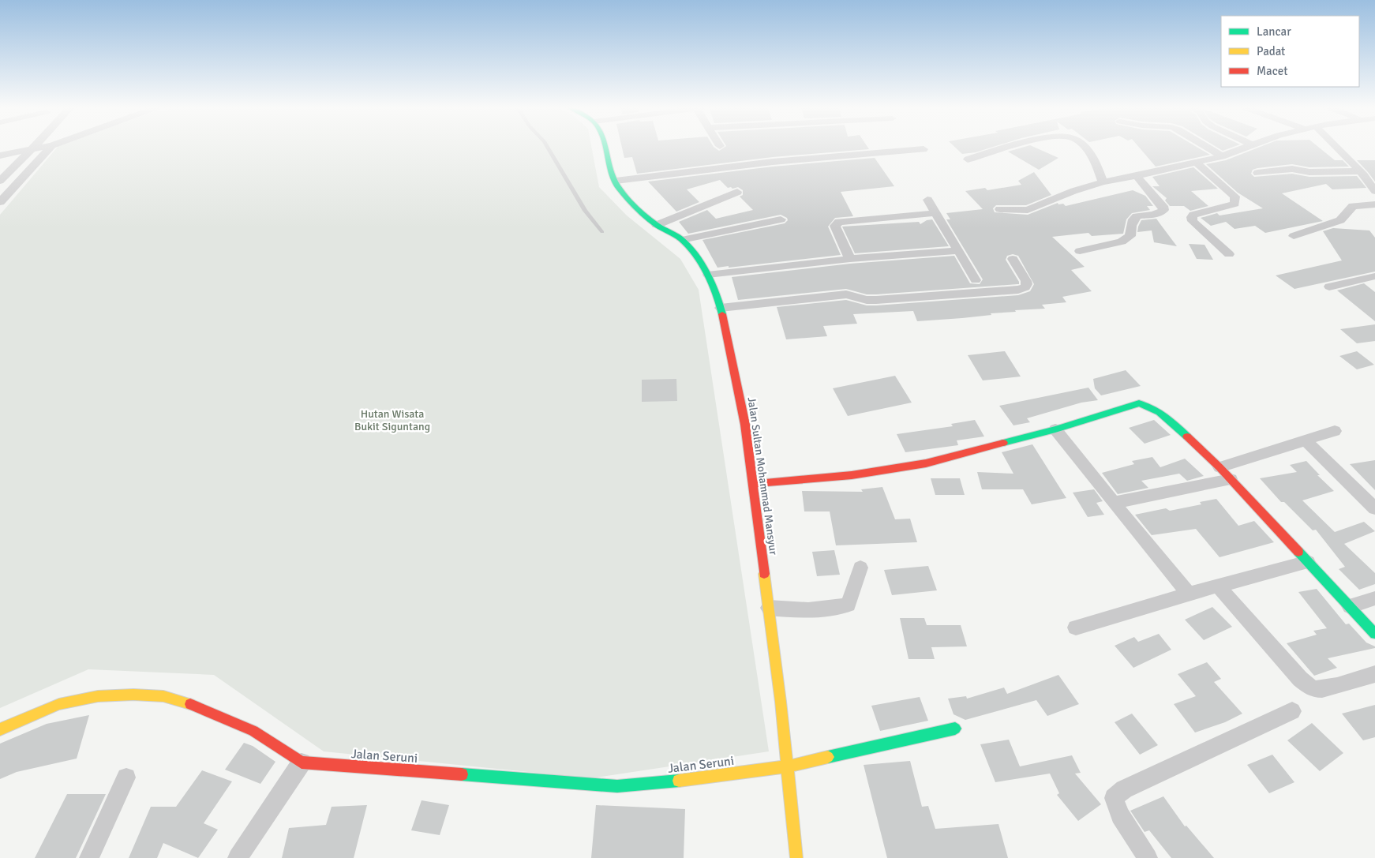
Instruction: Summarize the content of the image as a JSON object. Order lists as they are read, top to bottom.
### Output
{
  "streets": {
    "street": ["Jalan Sultan Mohammad Mansyur", "Jalan Seruni"]
  },
  "crossings": [
    ["Jalan Sultan Mohammad Mansyur", "Jalan Seruni"]
  ],
  "parks": ["Hutan Wisata Bukit Siguntang"],
  "legend": ["Lancar", "Padat", "Macet"]
}
